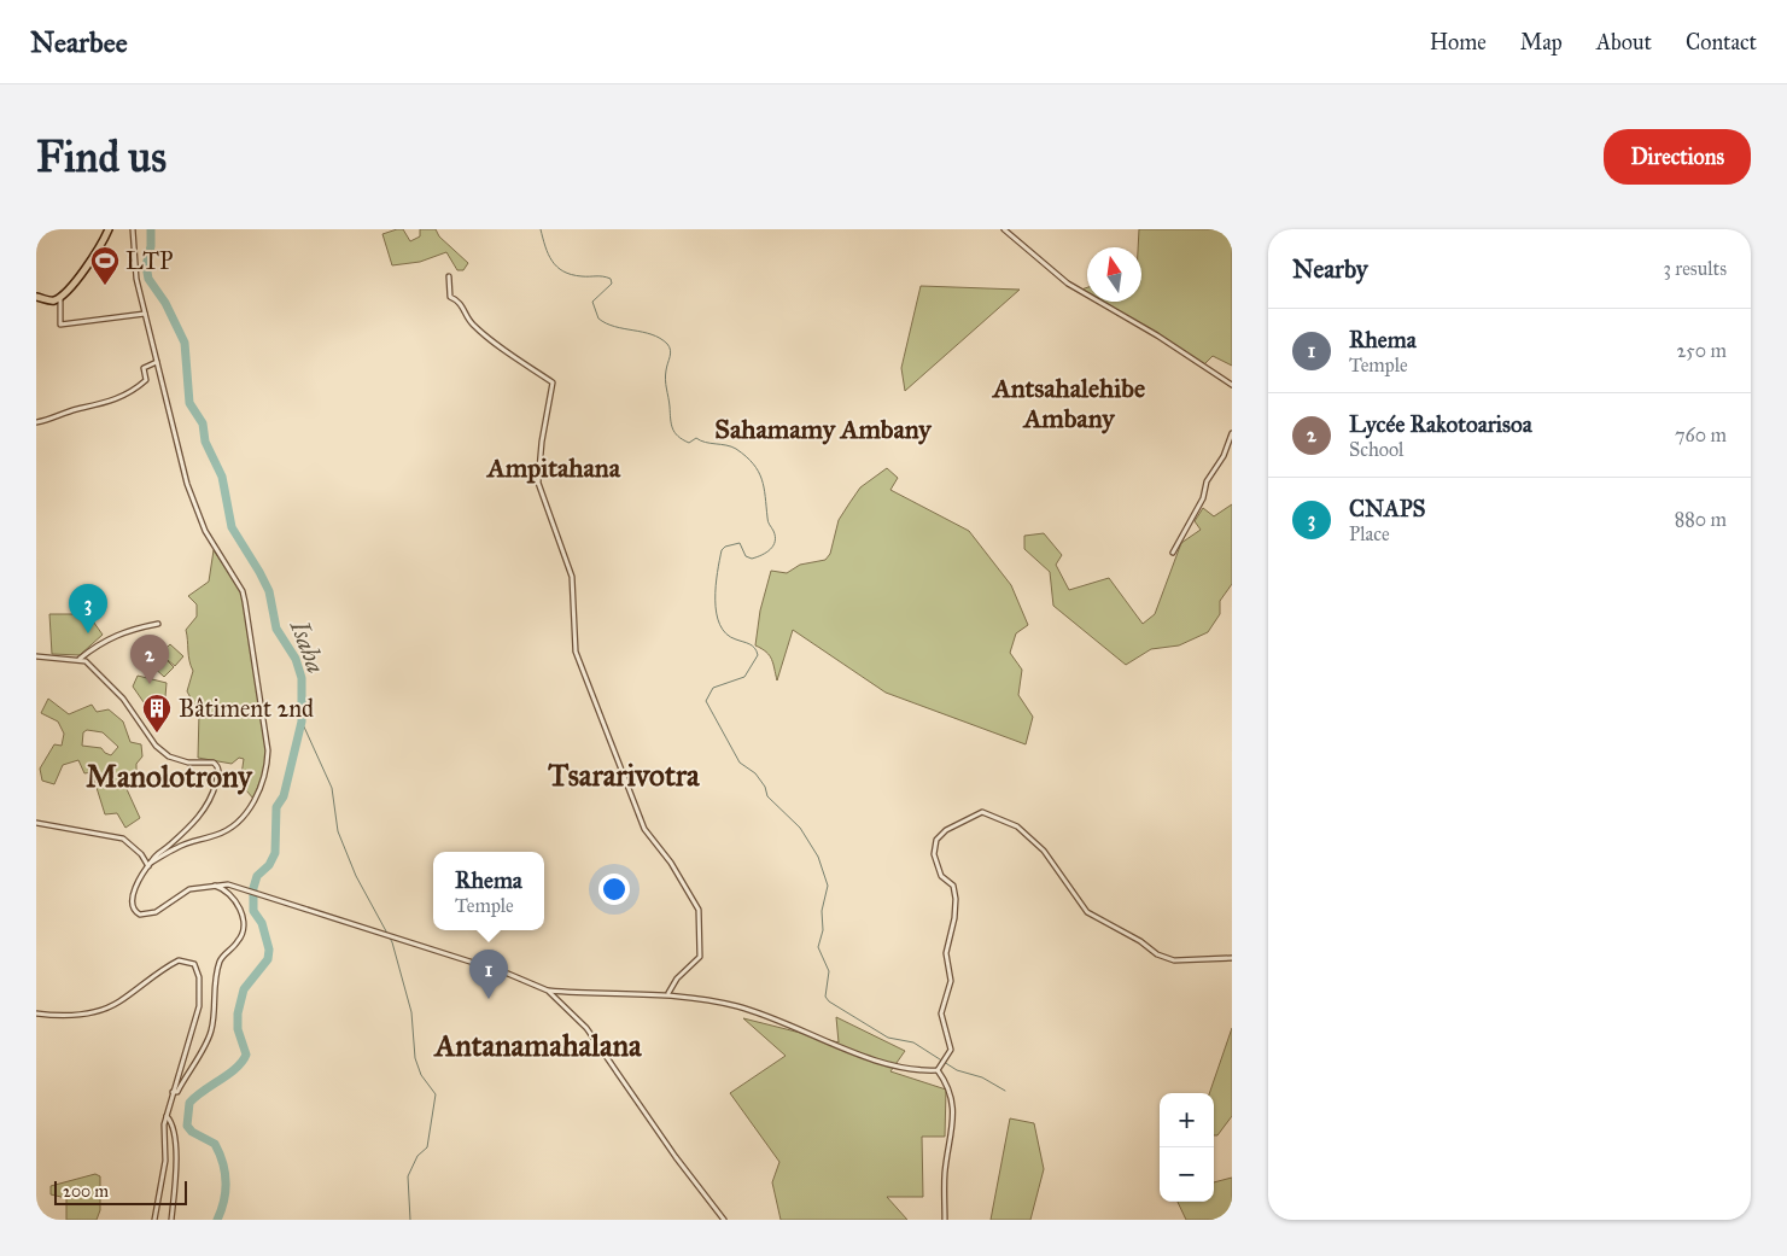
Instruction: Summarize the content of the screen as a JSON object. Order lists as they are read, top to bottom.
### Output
{
  "districts": [
    "Antsahalehibe Ambany",
    "Sahamamy Ambany",
    "Ampitahana",
    "Tsararivotra",
    "Manolotrony",
    "Antanamahalana"
  ],
  "water": ["Isaha"],
  "places": {
    "sports": ["LTP"],
    "building": ["Bâtiment 2nd"]
  },
  "scale_bar": "200 m",
  "north": "top",
  "page": {
    "header": "Nearbee",
    "nav": [
      "Home",
      "Map",
      "About",
      "Contact"
    ],
    "buttons": "Directions",
    "title": "Find us",
    "heading": ["Nearby", "3 results"],
    "list": [
      {
        "mark": "1",
        "name": "Rhema",
        "note": "Temple",
        "value": "250 m"
      },
      {
        "mark": "2",
        "name": "Lycée Rakotoarisoa",
        "note": "School",
        "value": "760 m"
      },
      {
        "mark": "3",
        "name": "CNAPS",
        "note": "Place",
        "value": "880 m"
      }
    ],
    "pins": ["3", "2", "1"],
    "popup": ["Rhema", "Temple"],
    "map_buttons": ["+", "−"],
    "scale": "200 m"
  }
}
